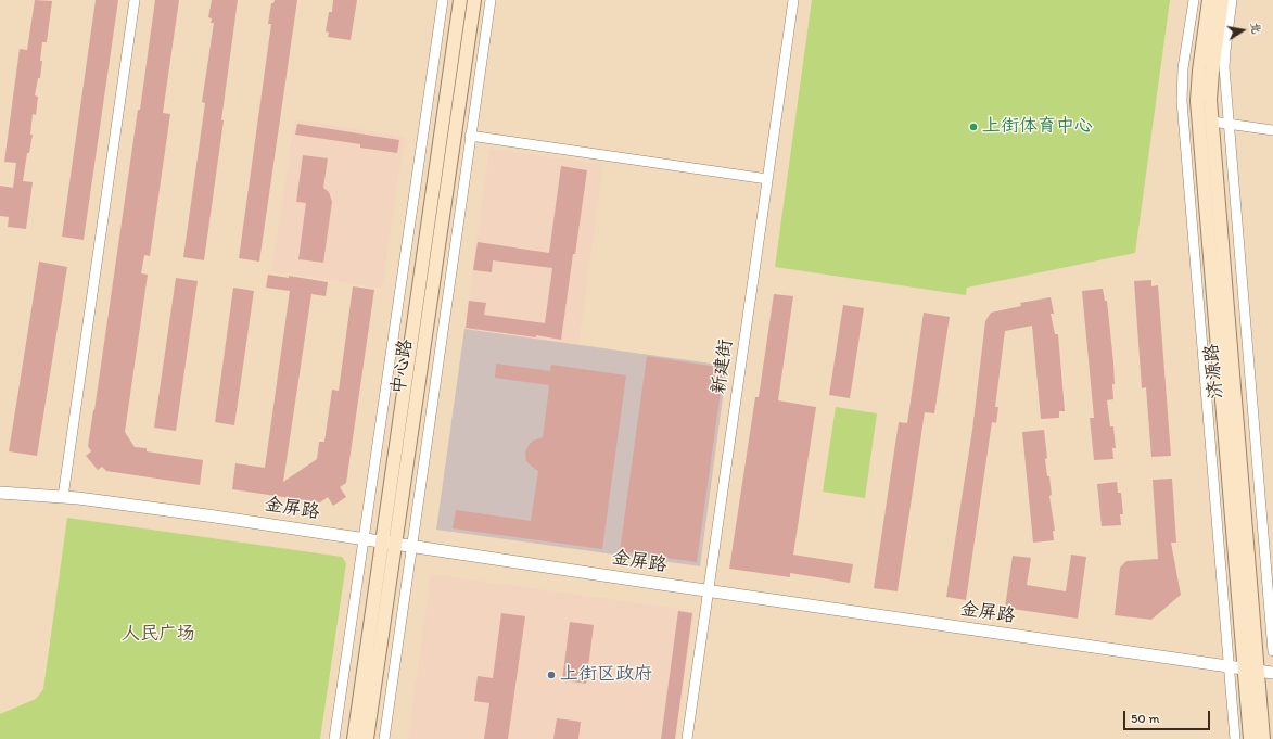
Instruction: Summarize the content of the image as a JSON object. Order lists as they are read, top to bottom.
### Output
{
  "streets": {
    "main road": ["中心路", "济源路"],
    "street": ["新建街", "金屏路"]
  },
  "crossings": [
    ["中心路", "金屏路"],
    ["新建街", "金屏路"],
    ["济源路", "金屏路"]
  ],
  "parks": ["人民广场"],
  "places": ["上街体育中心", "上街区政府"],
  "scale_bar": "50 m",
  "north": "right"
}
